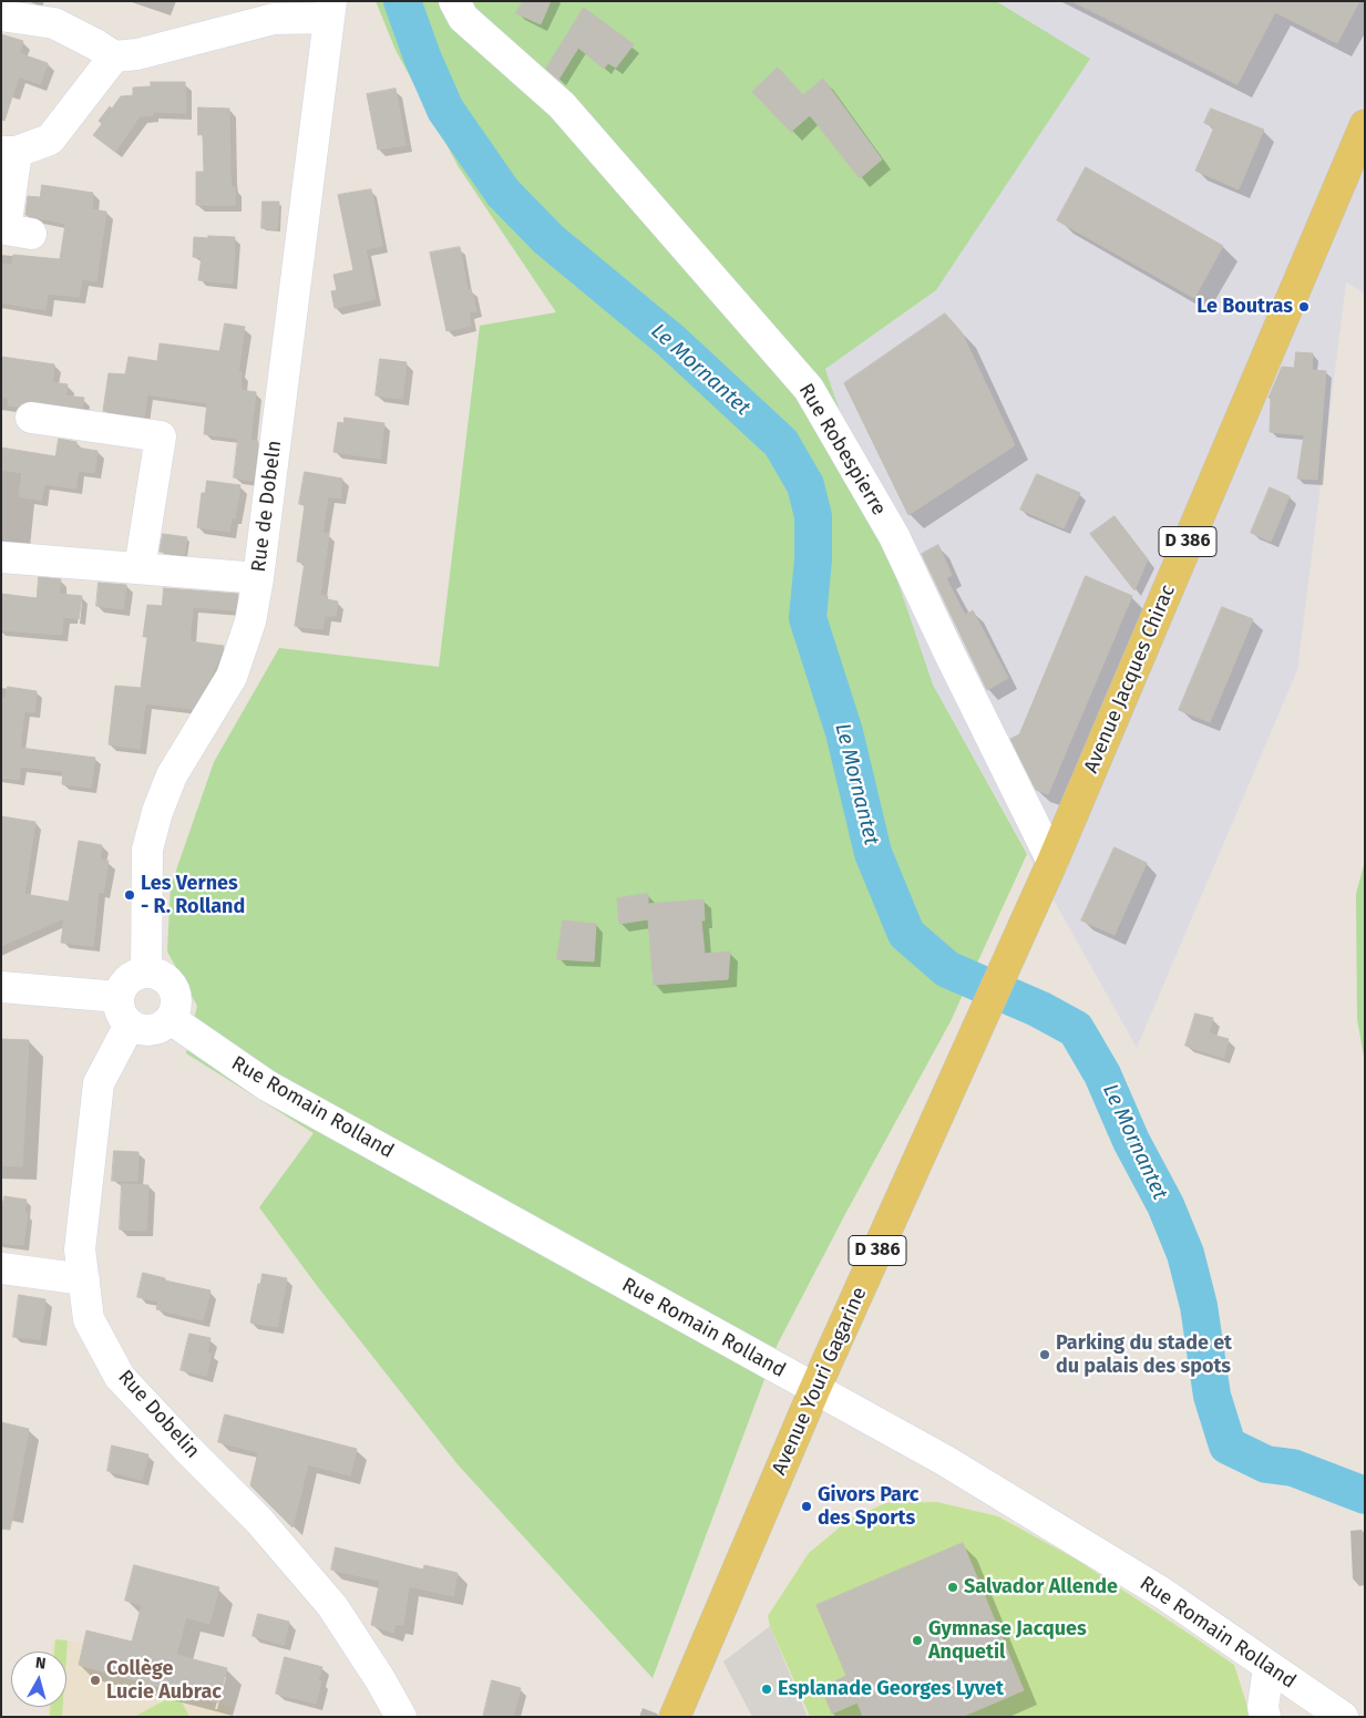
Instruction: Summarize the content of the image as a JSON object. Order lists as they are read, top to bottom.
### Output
{
  "streets": {
    "main road": ["D 386", "Avenue Jacques Chirac", "Avenue Youri Gagarine"],
    "street": [
      "Rue Robespierre",
      "Rue de Dobeln",
      "Rue Romain Rolland",
      "Rue Dobelin"
    ]
  },
  "crossings": [
    ["Rue Robespierre", "Avenue Jacques Chirac"],
    ["Rue de Dobeln", "Rue Romain Rolland"],
    ["Rue de Dobeln", "Rue Dobelin"],
    ["Avenue Jacques Chirac", "Avenue Youri Gagarine"],
    ["Rue Romain Rolland", "Avenue Youri Gagarine"],
    ["Rue Romain Rolland", "Rue Dobelin"]
  ],
  "water": ["Le Mornantet"],
  "places": [
    "Le Boutras",
    "Les Vernes - R. Rolland",
    "Parking du stade et du palais des spots",
    "Givors Parc des Sports",
    "Salvador Allende",
    "Gymnase Jacques Anquetil",
    "Collège Lucie Aubrac",
    "Esplanade Georges Lyvet"
  ],
  "north": "top"
}
